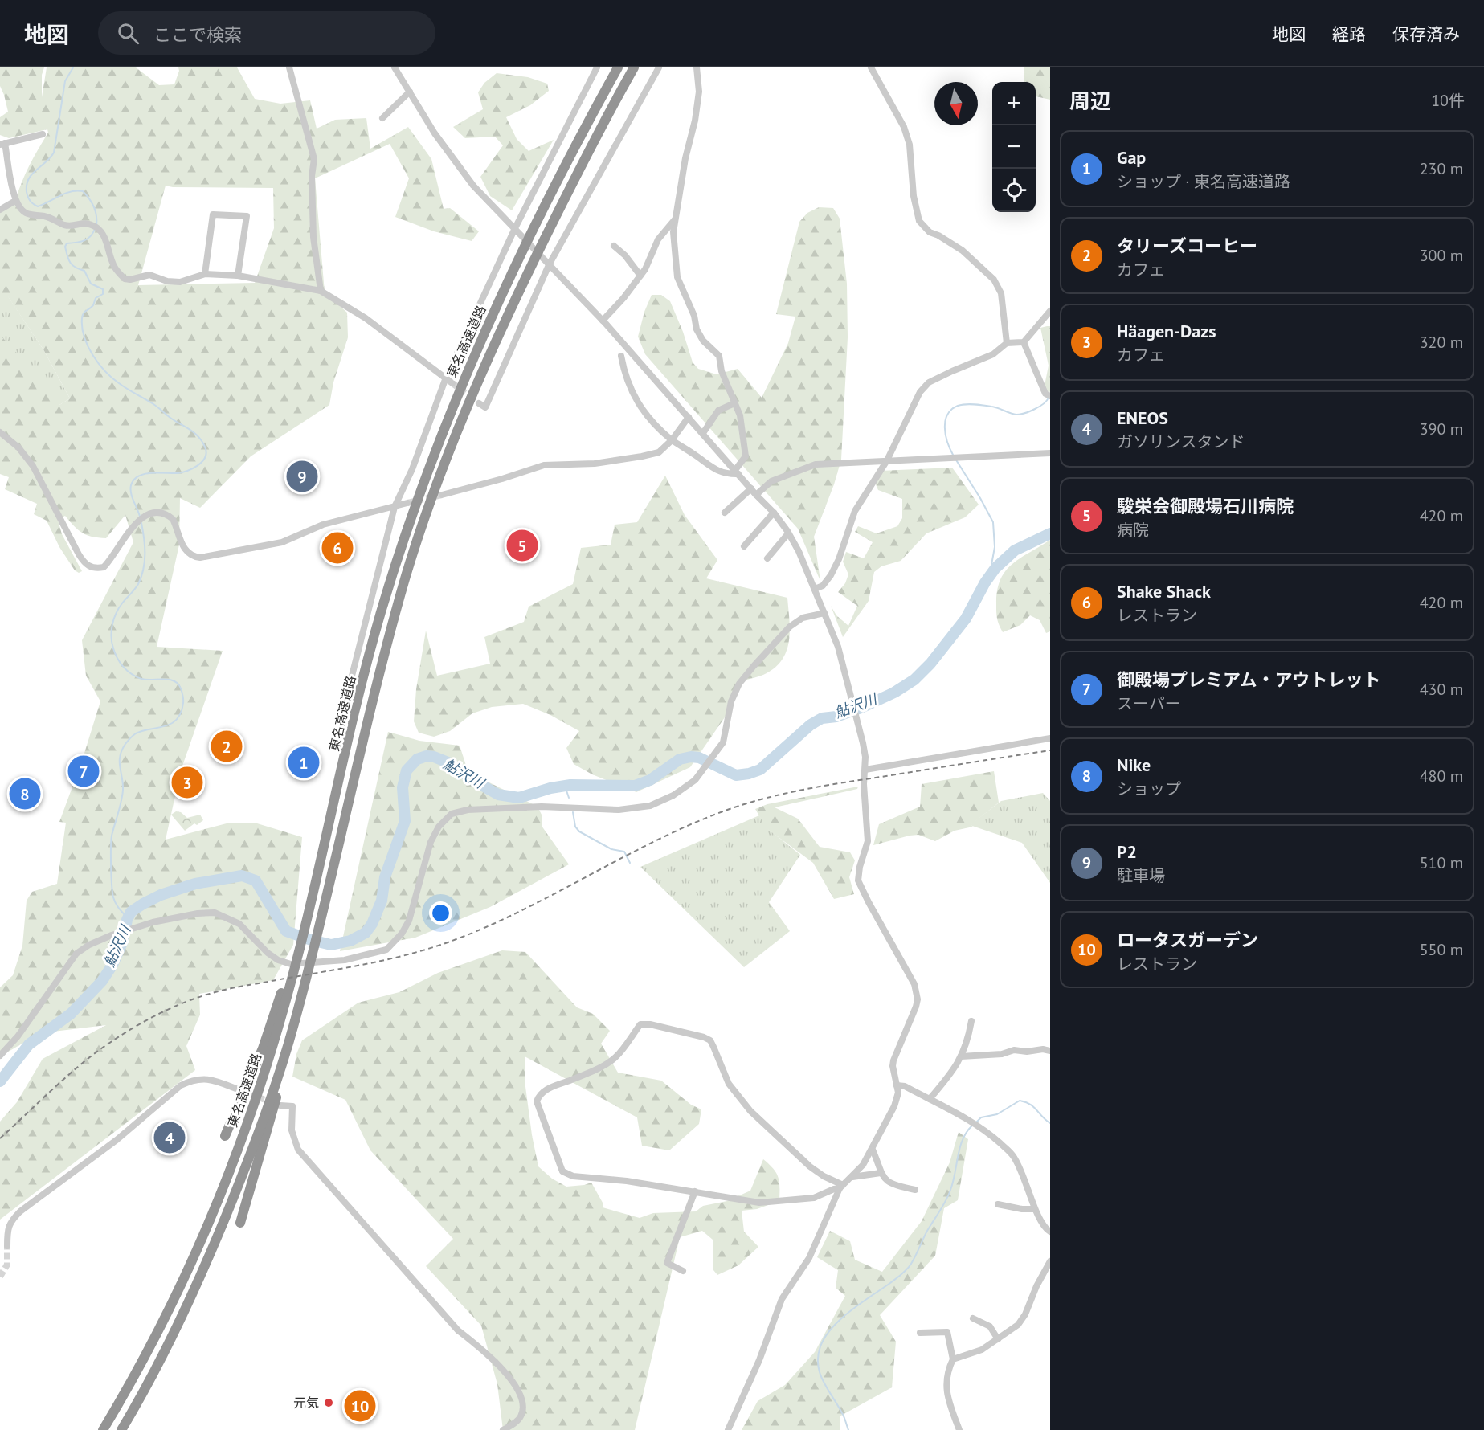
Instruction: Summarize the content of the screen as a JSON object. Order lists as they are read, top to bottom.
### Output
{
  "streets": {
    "highway": ["東名高速道路"]
  },
  "water": ["鮎沢川"],
  "places": ["元気"],
  "north": "bottom",
  "page": {
    "header": "地図",
    "search": "ここで検索",
    "nav": ["地図", "経路", "保存済み"],
    "heading": ["周辺", "10件"],
    "map_buttons": ["+", "−"],
    "list": [
      {
        "mark": "1",
        "name": "Gap",
        "note": "ショップ · 東名高速道路",
        "value": "230 m"
      },
      {
        "mark": "2",
        "name": "タリーズコーヒー",
        "note": "カフェ",
        "value": "300 m"
      },
      {
        "mark": "3",
        "name": "Häagen-Dazs",
        "note": "カフェ",
        "value": "320 m"
      },
      {
        "mark": "4",
        "name": "ENEOS",
        "note": "ガソリンスタンド",
        "value": "390 m"
      },
      {
        "mark": "5",
        "name": "駿栄会御殿場石川病院",
        "note": "病院",
        "value": "420 m"
      },
      {
        "mark": "6",
        "name": "Shake Shack",
        "note": "レストラン",
        "value": "420 m"
      },
      {
        "mark": "7",
        "name": "御殿場プレミアム・アウトレット",
        "note": "スーパー",
        "value": "430 m"
      },
      {
        "mark": "8",
        "name": "Nike",
        "note": "ショップ",
        "value": "480 m"
      },
      {
        "mark": "9",
        "name": "P2",
        "note": "駐車場",
        "value": "510 m"
      },
      {
        "mark": "10",
        "name": "ロータスガーデン",
        "note": "レストラン",
        "value": "550 m"
      }
    ],
    "pins": [
      "9",
      "5",
      "6",
      "2",
      "1",
      "7",
      "3",
      "8",
      "4",
      "10"
    ]
  }
}
